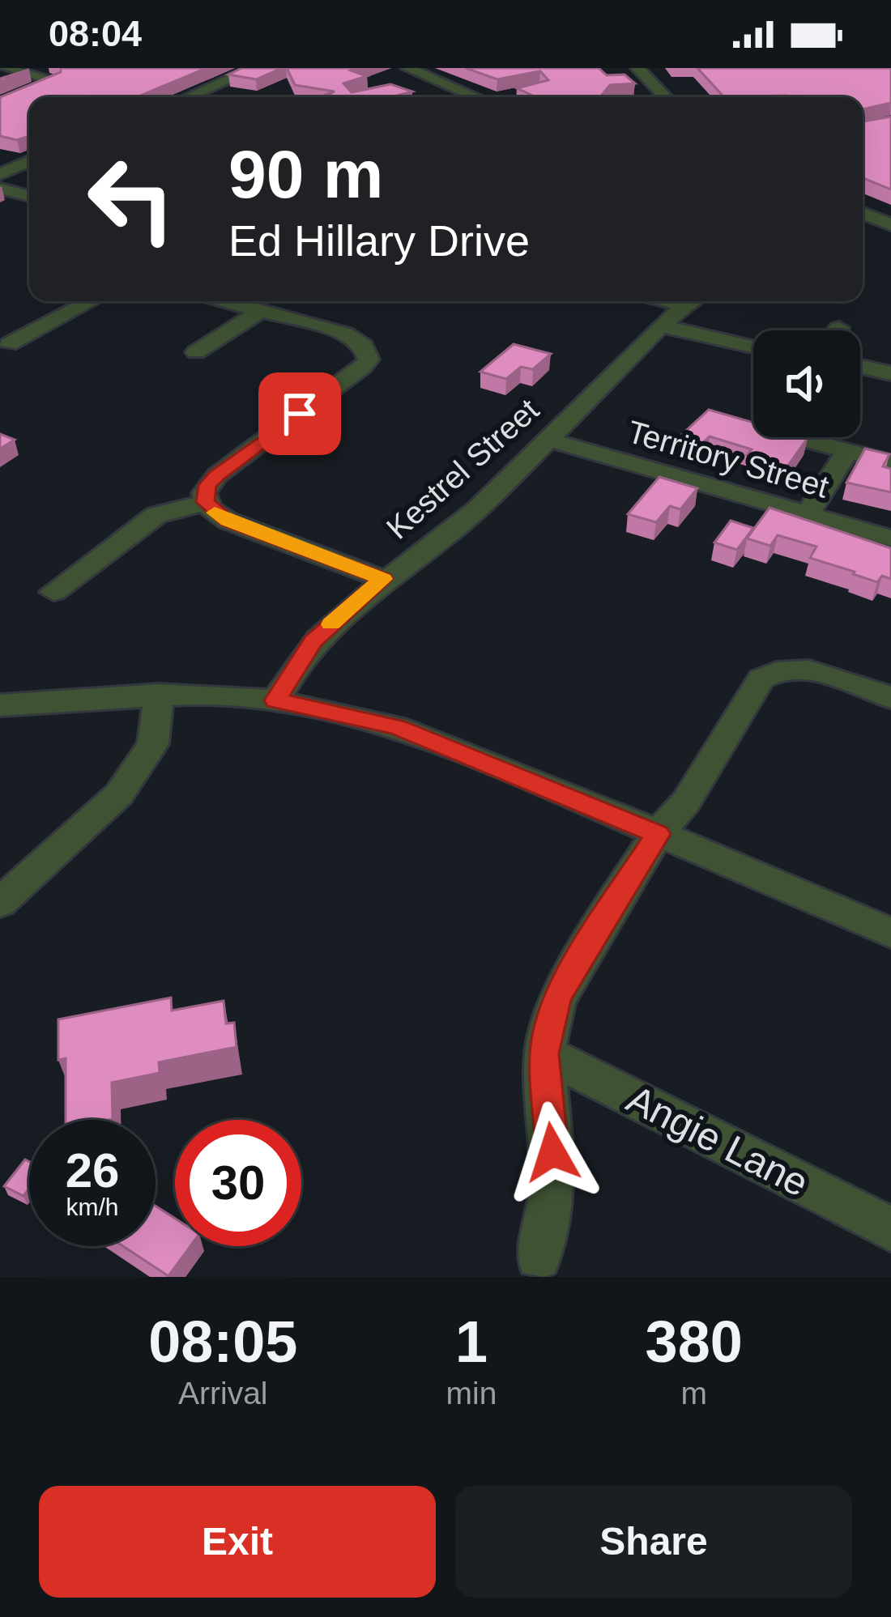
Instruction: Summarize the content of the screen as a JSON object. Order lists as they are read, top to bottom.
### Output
{
  "streets": {
    "street": ["Territory Street", "Kestrel Street", "Angie Lane"]
  },
  "crossings": [
    ["Territory Street", "Kestrel Street"]
  ],
  "page": {
    "status": "08:04",
    "turn": ["90 m", "Ed Hillary Drive"],
    "speed": "26 km/h",
    "limit": "30",
    "eta": [
      "08:05",
      "Arrival",
      "1",
      "min",
      "380",
      "m"
    ],
    "buttons": ["Exit", "Share"]
  }
}
